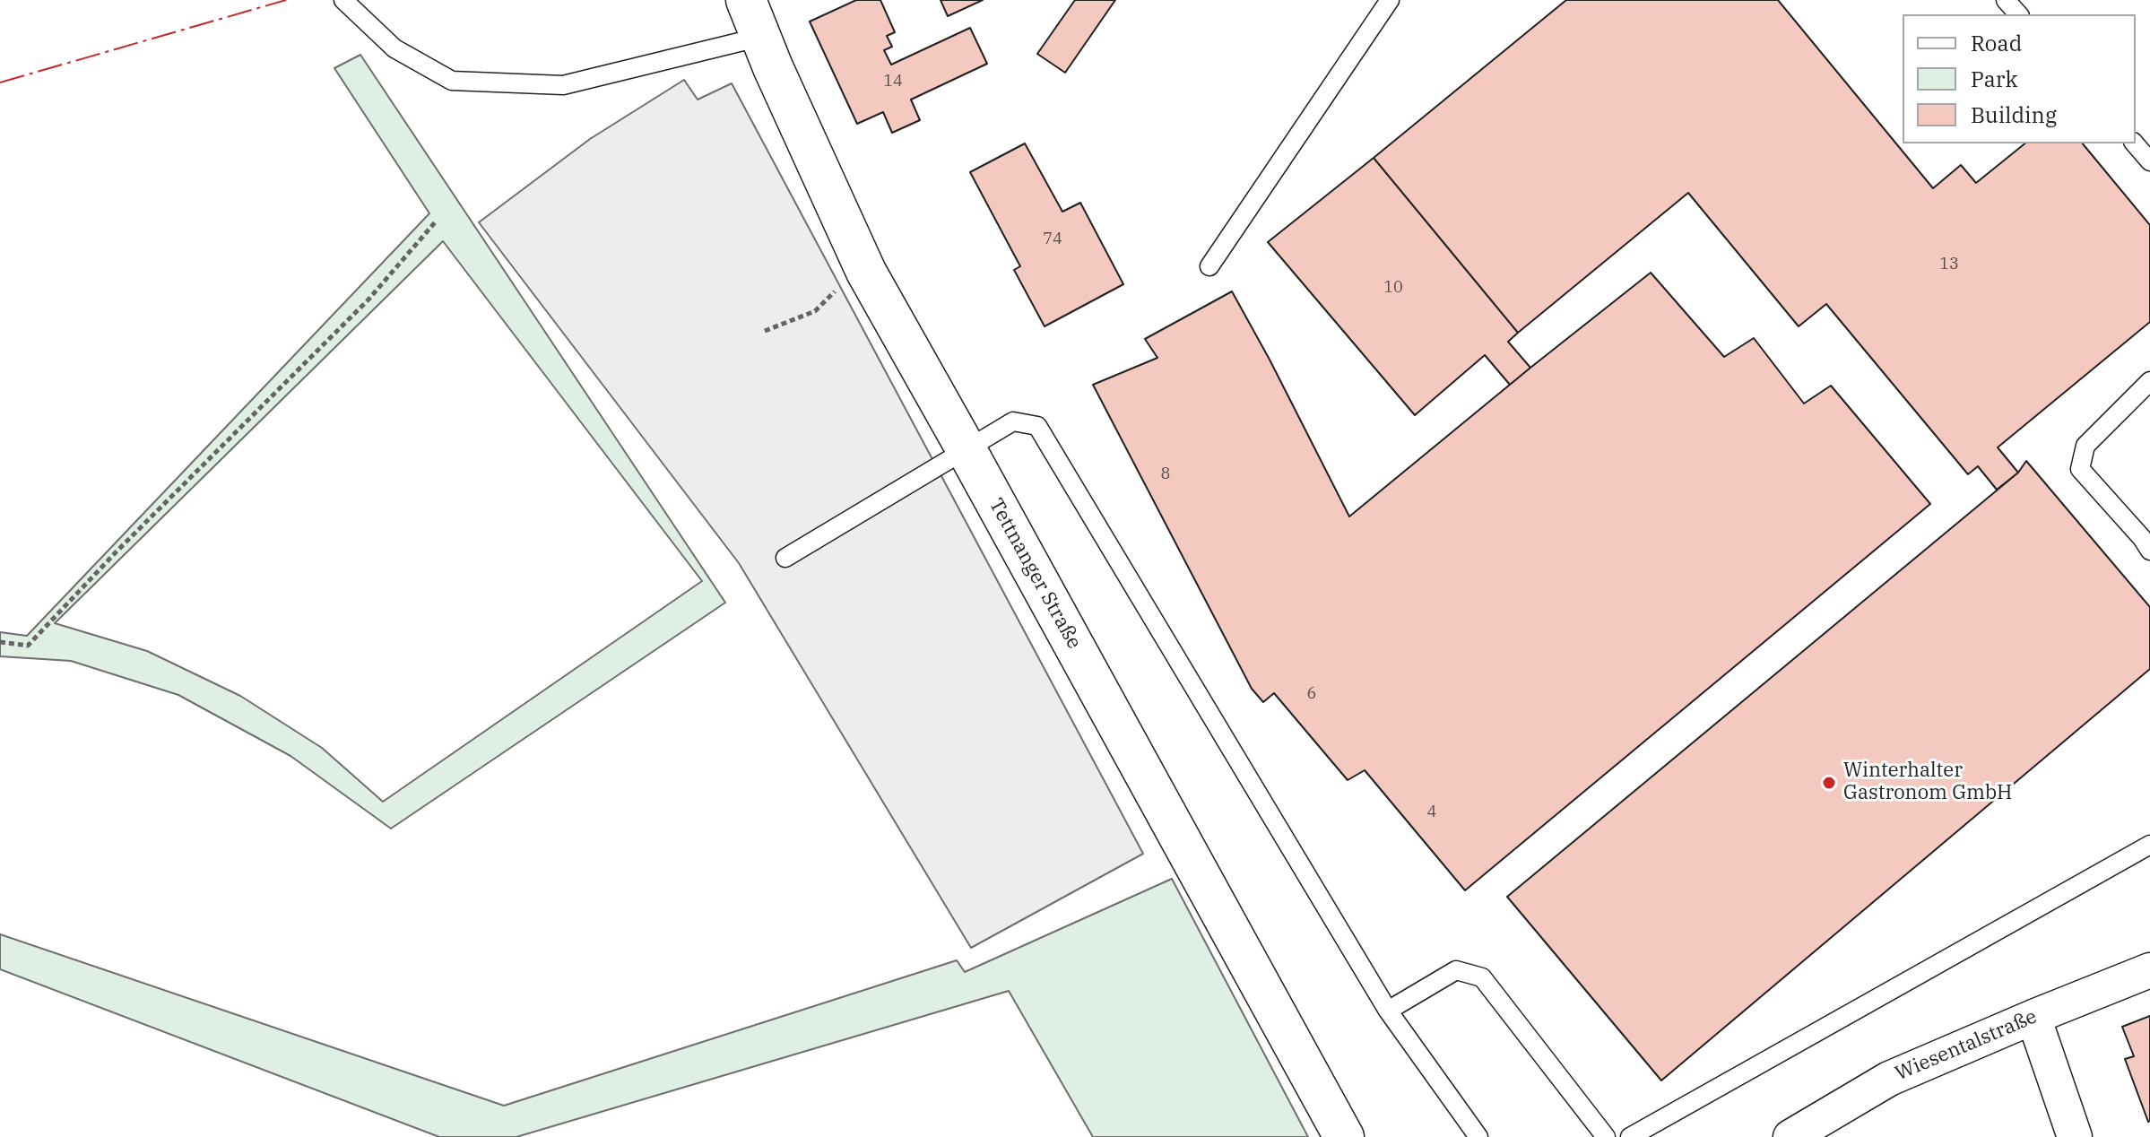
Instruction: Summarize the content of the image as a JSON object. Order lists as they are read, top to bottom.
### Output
{
  "streets": {
    "main road": ["Tettnanger Straße"],
    "street": ["Wiesentalstraße"]
  },
  "places": ["Winterhalter Gastronom GmbH"],
  "house_numbers": [
    "14",
    "74",
    "13",
    "10",
    "8",
    "6",
    "4"
  ],
  "legend": ["Road", "Park", "Building"]
}
